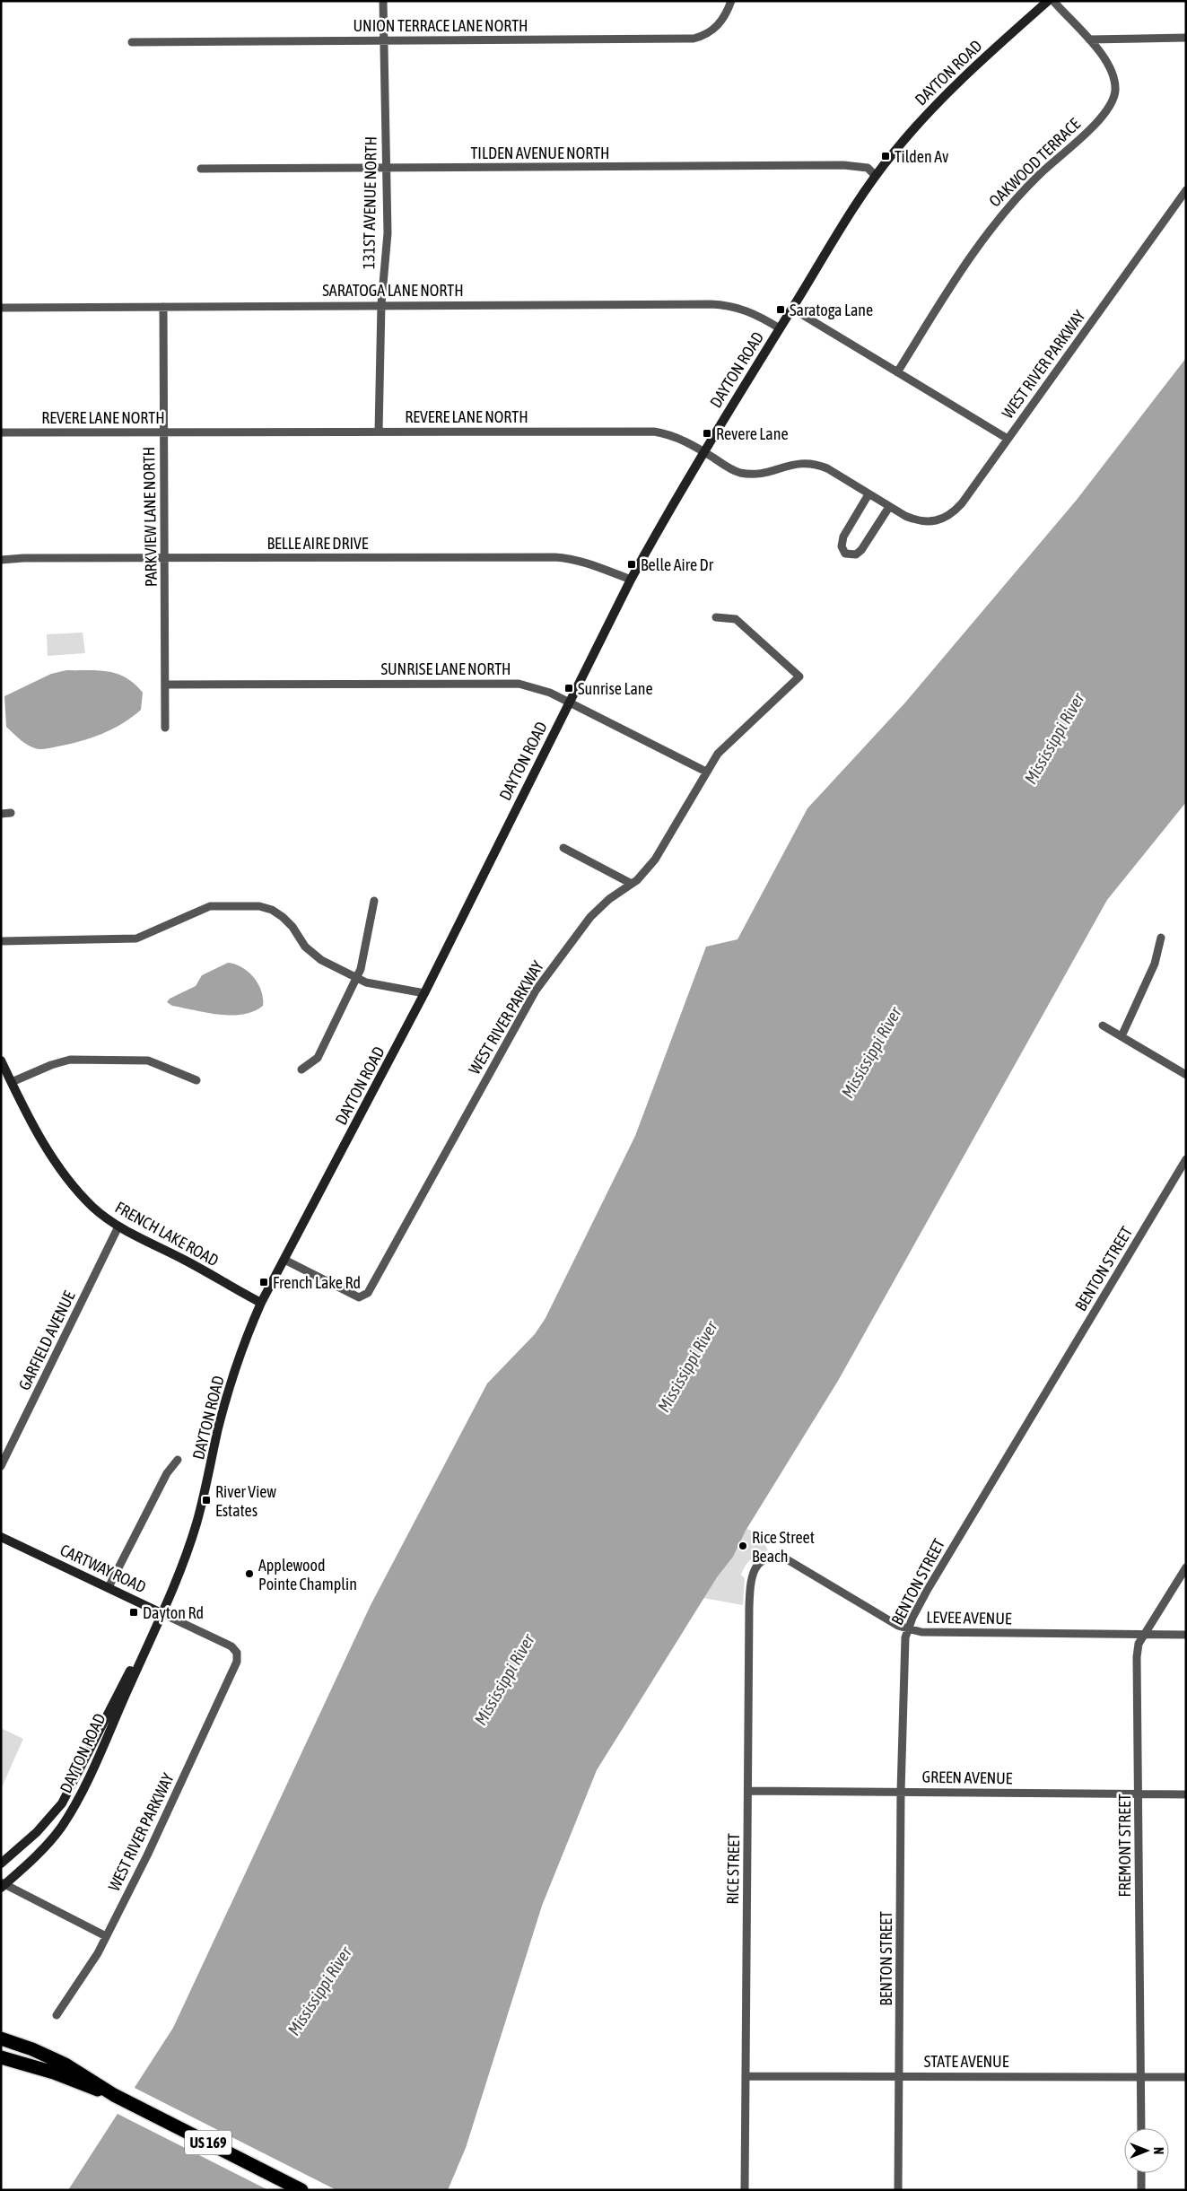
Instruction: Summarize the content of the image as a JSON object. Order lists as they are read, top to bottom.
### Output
{
  "streets": {
    "highway": ["US 169"],
    "main road": ["DAYTON ROAD", "FRENCH LAKE ROAD", "CARTWAY ROAD"],
    "street": [
      "UNION TERRACE LANE NORTH",
      "TILDEN AVENUE NORTH",
      "OAKWOOD TERRACE",
      "131ST AVENUE NORTH",
      "SARATOGA LANE NORTH",
      "WEST RIVER PARKWAY",
      "REVERE LANE NORTH",
      "PARKVIEW LANE NORTH",
      "BELLE AIRE DRIVE",
      "SUNRISE LANE NORTH",
      "BENTON STREET",
      "GARFIELD AVENUE",
      "LEVEE AVENUE",
      "GREEN AVENUE",
      "FREMONT STREET",
      "RICE STREET",
      "STATE AVENUE"
    ]
  },
  "crossings": [
    ["UNION TERRACE LANE NORTH", "131ST AVENUE NORTH"],
    ["DAYTON ROAD", "TILDEN AVENUE NORTH"],
    ["DAYTON ROAD", "SARATOGA LANE NORTH"],
    ["DAYTON ROAD", "WEST RIVER PARKWAY"],
    ["DAYTON ROAD", "REVERE LANE NORTH"],
    ["DAYTON ROAD", "BELLE AIRE DRIVE"],
    ["DAYTON ROAD", "SUNRISE LANE NORTH"],
    ["DAYTON ROAD", "FRENCH LAKE ROAD"],
    ["DAYTON ROAD", "CARTWAY ROAD"],
    ["TILDEN AVENUE NORTH", "131ST AVENUE NORTH"],
    ["131ST AVENUE NORTH", "SARATOGA LANE NORTH"],
    ["131ST AVENUE NORTH", "REVERE LANE NORTH"],
    ["SARATOGA LANE NORTH", "PARKVIEW LANE NORTH"],
    ["WEST RIVER PARKWAY", "REVERE LANE NORTH"],
    ["WEST RIVER PARKWAY", "SUNRISE LANE NORTH"],
    ["WEST RIVER PARKWAY", "CARTWAY ROAD"],
    ["REVERE LANE NORTH", "PARKVIEW LANE NORTH"],
    ["PARKVIEW LANE NORTH", "BELLE AIRE DRIVE"],
    ["PARKVIEW LANE NORTH", "SUNRISE LANE NORTH"],
    ["FRENCH LAKE ROAD", "GARFIELD AVENUE"],
    ["BENTON STREET", "LEVEE AVENUE"],
    ["BENTON STREET", "GREEN AVENUE"],
    ["BENTON STREET", "STATE AVENUE"],
    ["LEVEE AVENUE", "FREMONT STREET"],
    ["LEVEE AVENUE", "RICE STREET"],
    ["GREEN AVENUE", "FREMONT STREET"],
    ["GREEN AVENUE", "RICE STREET"],
    ["FREMONT STREET", "STATE AVENUE"],
    ["RICE STREET", "STATE AVENUE"]
  ],
  "water": ["Mississippi River"],
  "places": {
    "transit": [
      "Tilden Av",
      "Saratoga Lane",
      "Revere Lane",
      "Belle Aire Dr",
      "Sunrise Lane",
      "French Lake Rd",
      "River View Estates",
      "Dayton Rd"
    ],
    "other": ["Rice Street Beach", "Applewood Pointe Champlin"]
  },
  "north": "right"
}
